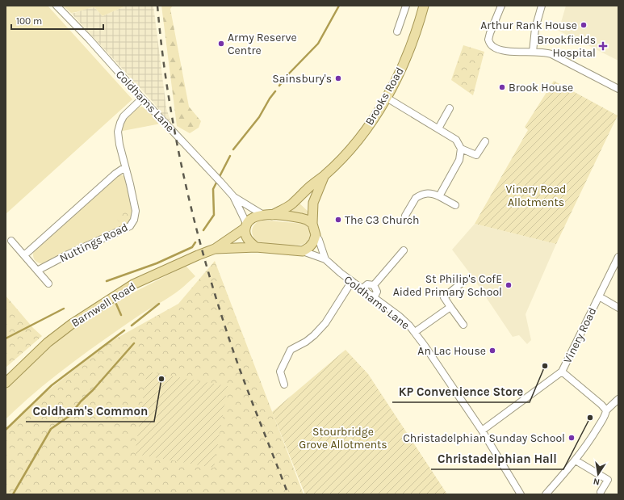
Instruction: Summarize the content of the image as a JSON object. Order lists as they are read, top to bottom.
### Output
{
  "streets": {
    "main road": ["Brooks Road", "Barnwell Road"],
    "street": ["Coldhams Lane", "Nuttings Road", "Vinery Road"]
  },
  "crossings": [
    ["Brooks Road", "Coldhams Lane"],
    ["Brooks Road", "Barnwell Road"],
    ["Coldhams Lane", "Nuttings Road"],
    ["Coldhams Lane", "Barnwell Road"]
  ],
  "parks": ["Vinery Road Allotments", "Stourbridge Grove Allotments"],
  "places": {
    "other": [
      "Arthur Rank House",
      "Army Reserve Centre",
      "Sainsbury's",
      "Brook House",
      "The C3 Church",
      "St Philip's CofE Aided Primary School",
      "An Lac House",
      "KP Convenience Store",
      "Coldham's Common",
      "Christadelphian Hall",
      "Christadelphian Sunday School"
    ],
    "health": ["Brookfields Hospital"]
  },
  "scale_bar": "100 m",
  "north": "bottom"
}
